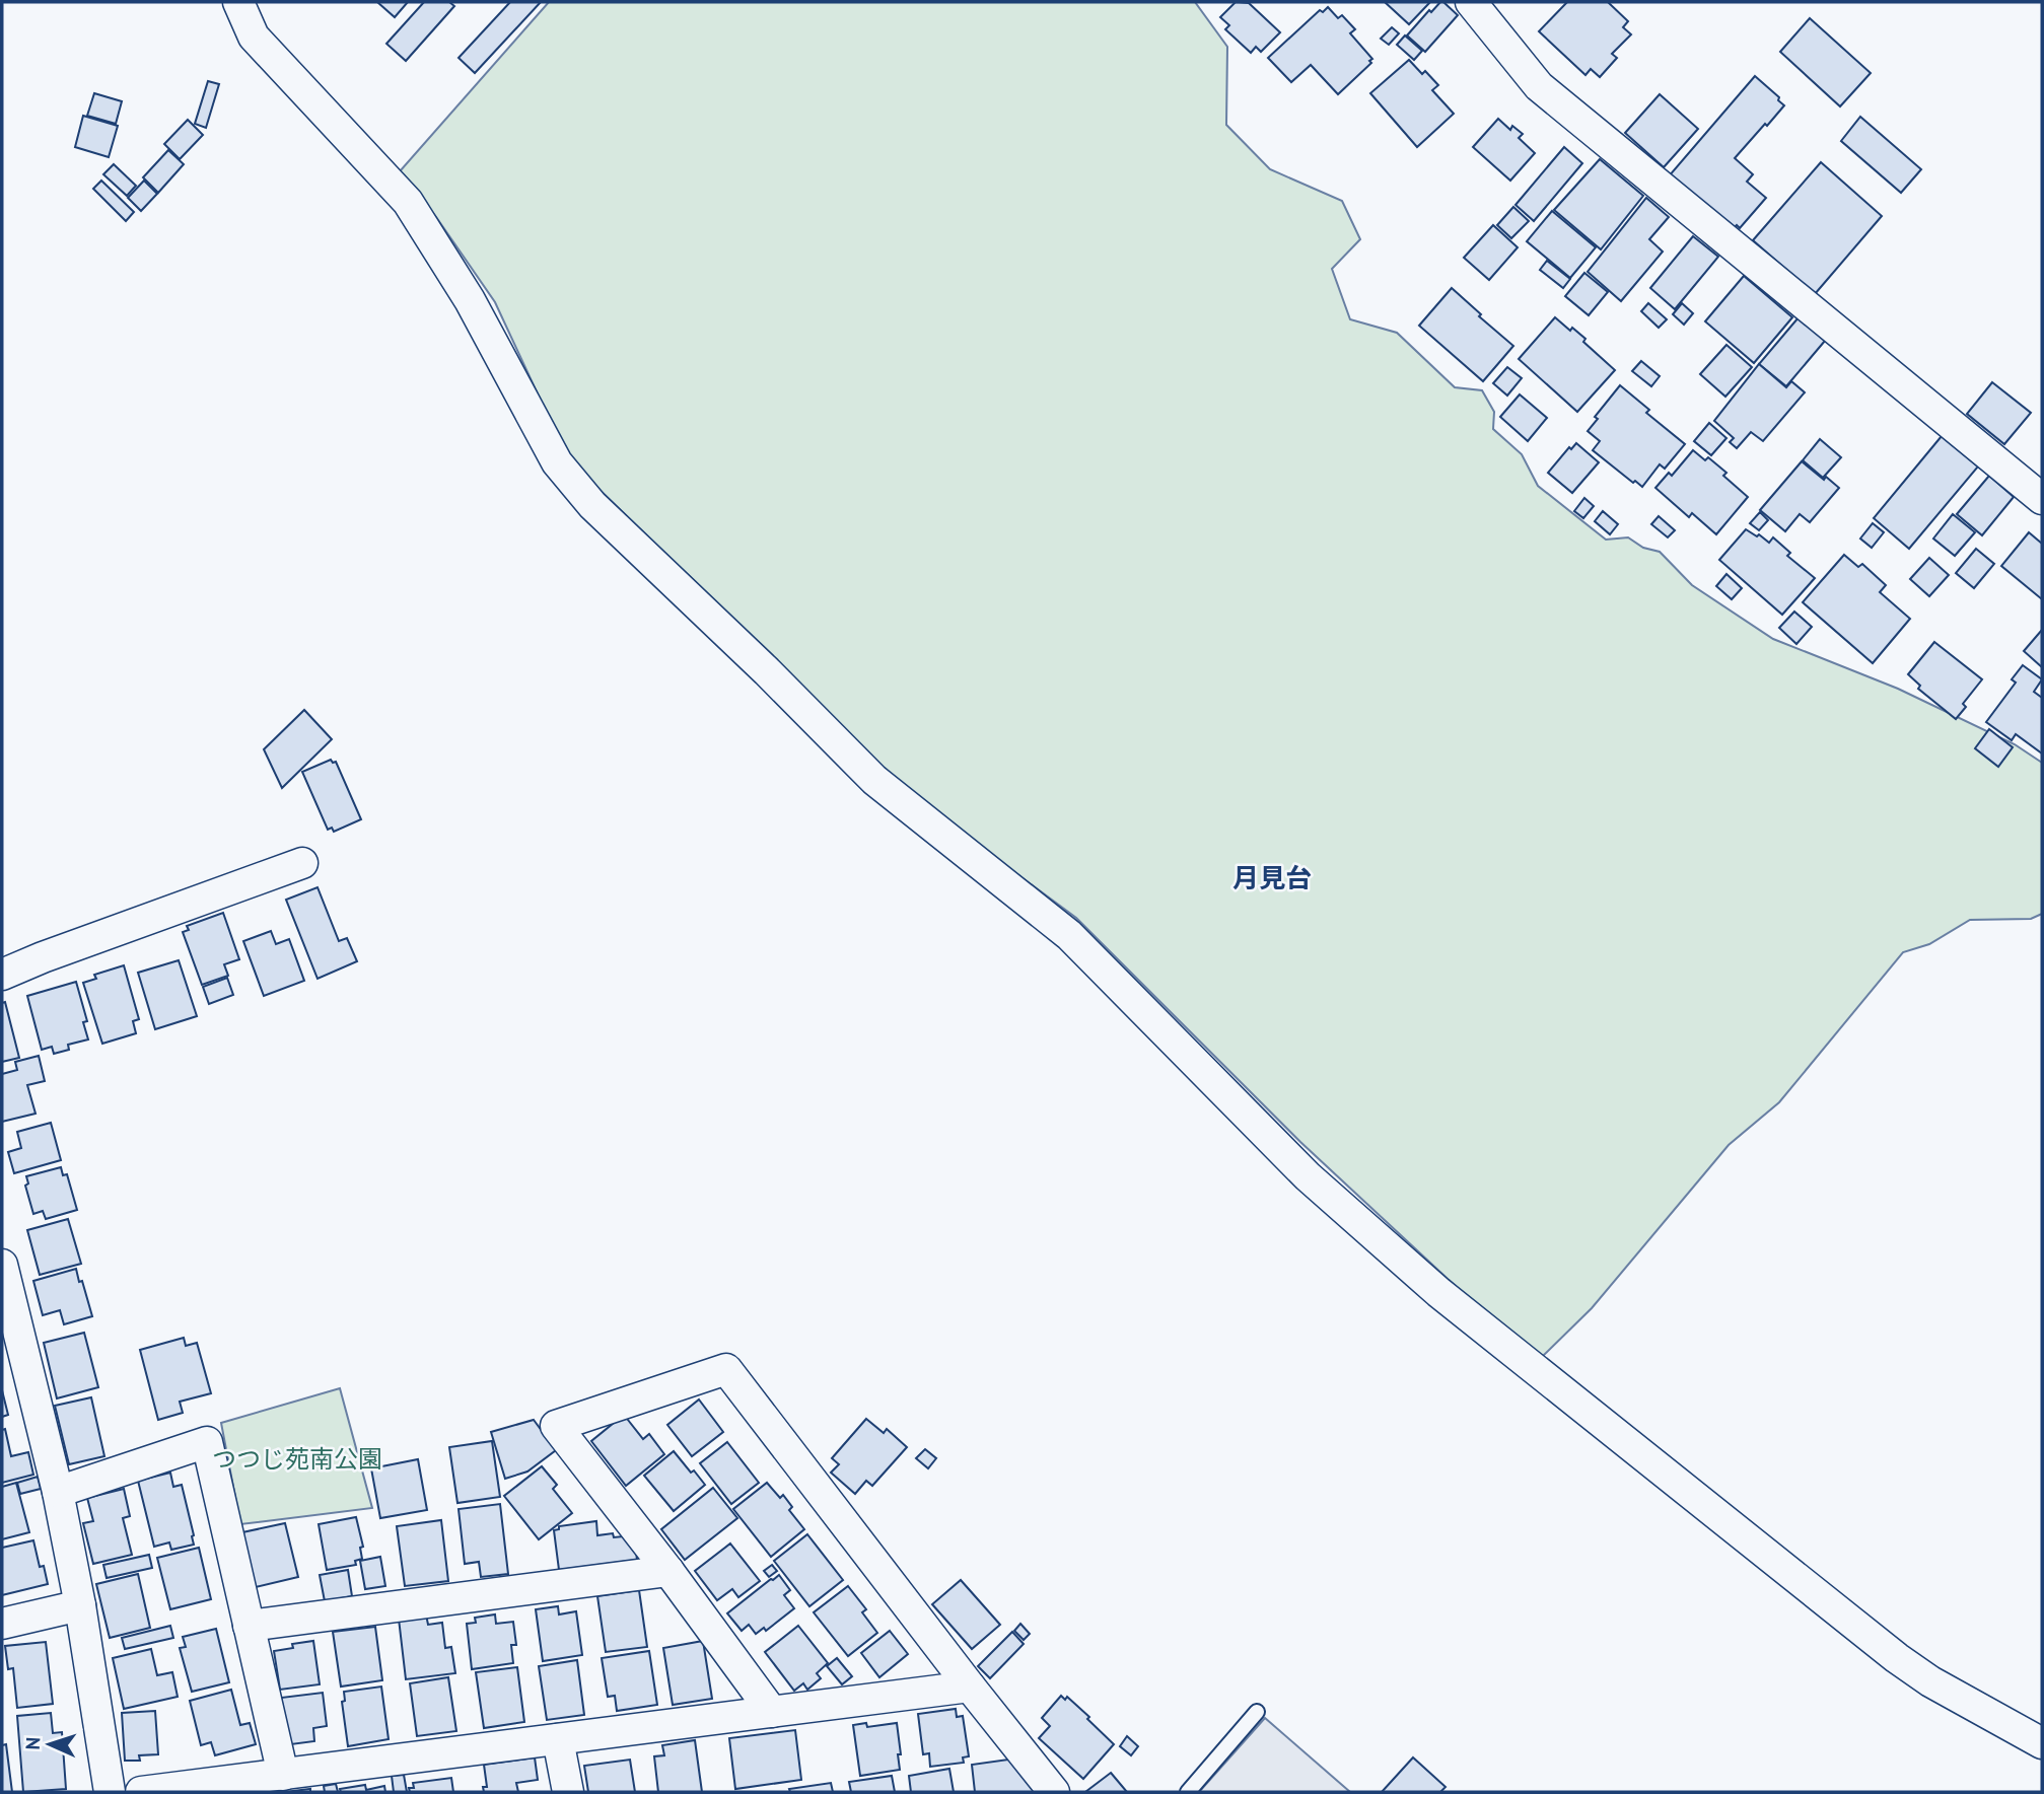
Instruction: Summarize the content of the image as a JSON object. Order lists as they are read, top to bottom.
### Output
{
  "districts": ["月見台"],
  "parks": ["つつじ苑南公園"],
  "north": "left"
}
